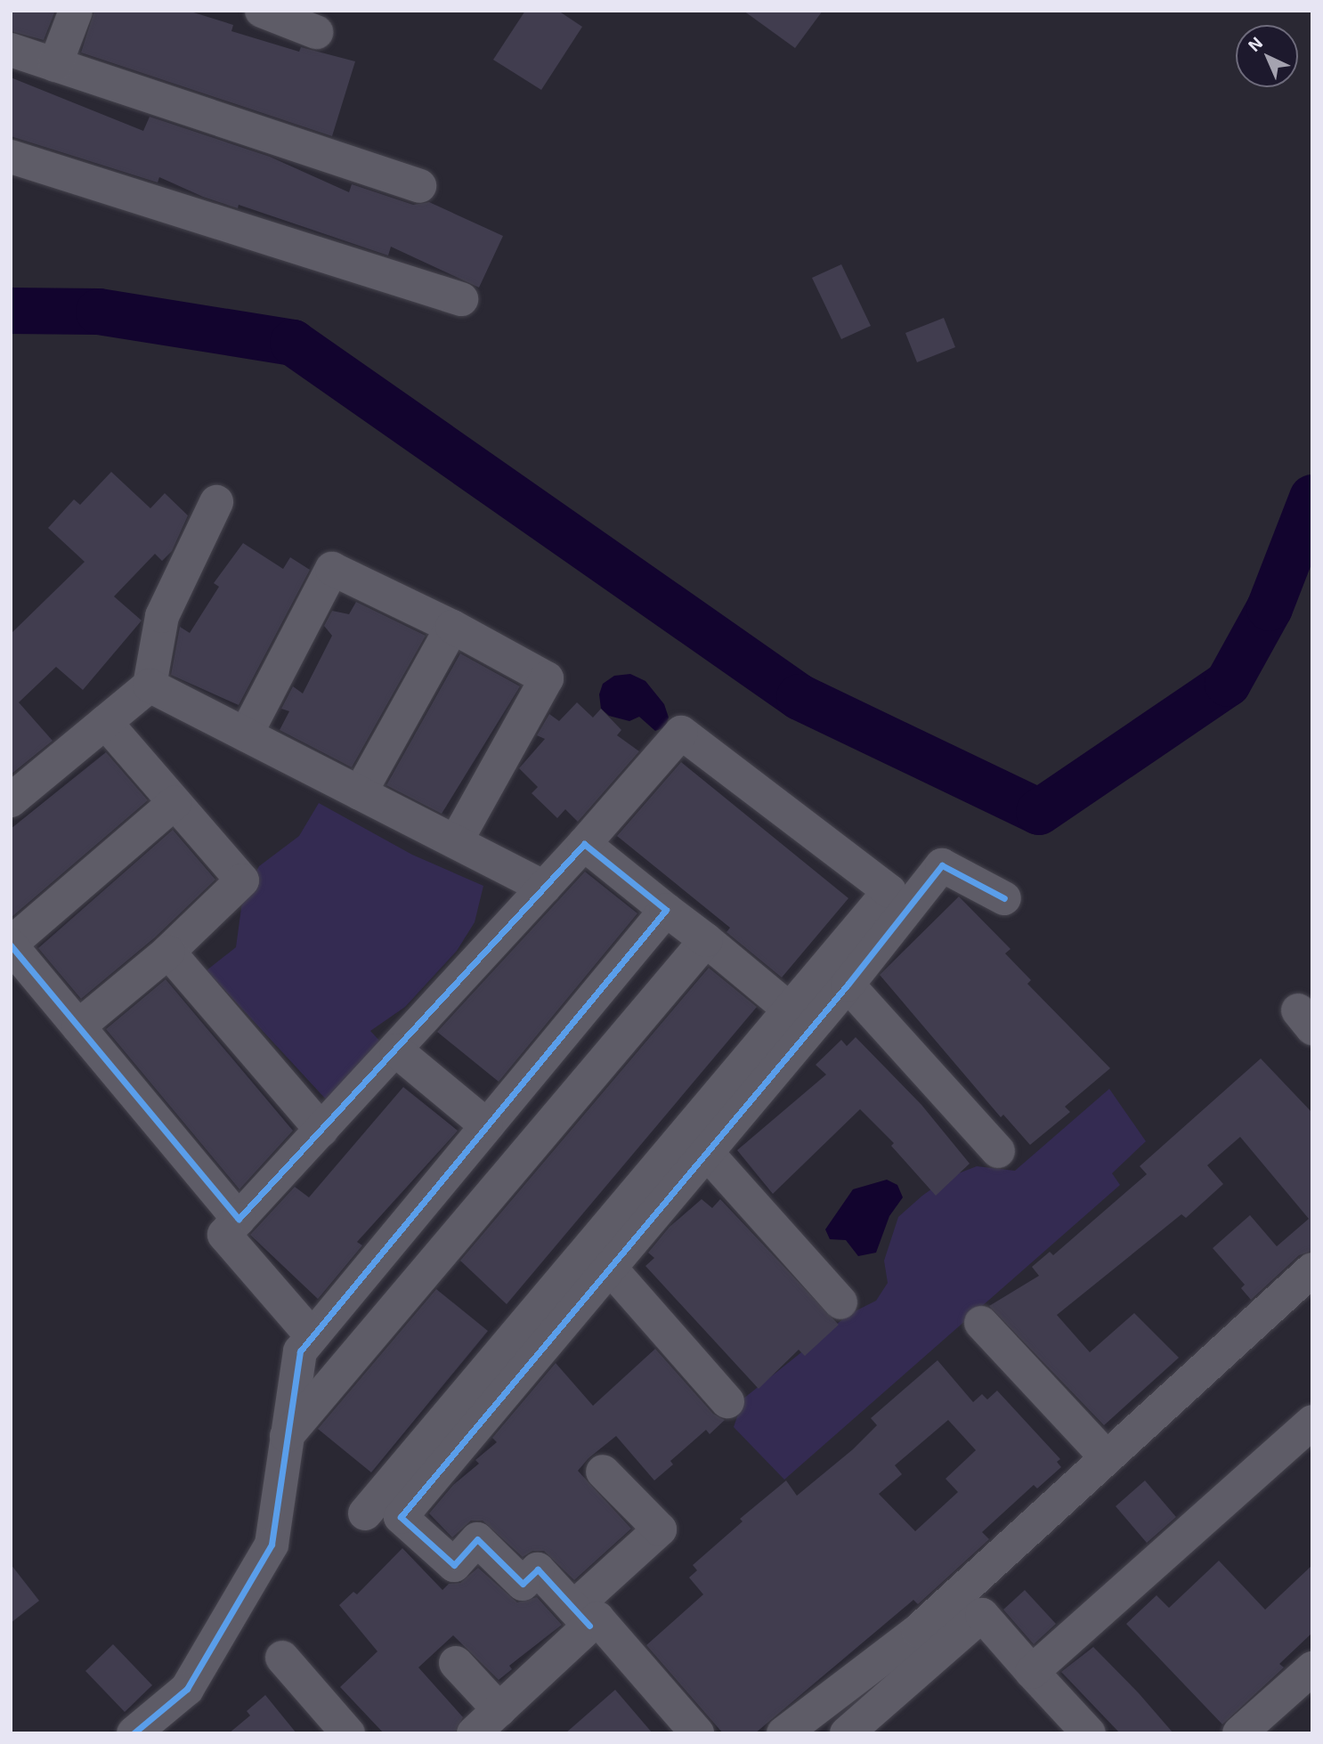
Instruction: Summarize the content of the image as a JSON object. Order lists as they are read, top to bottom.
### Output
{
  "north": "top left"
}
